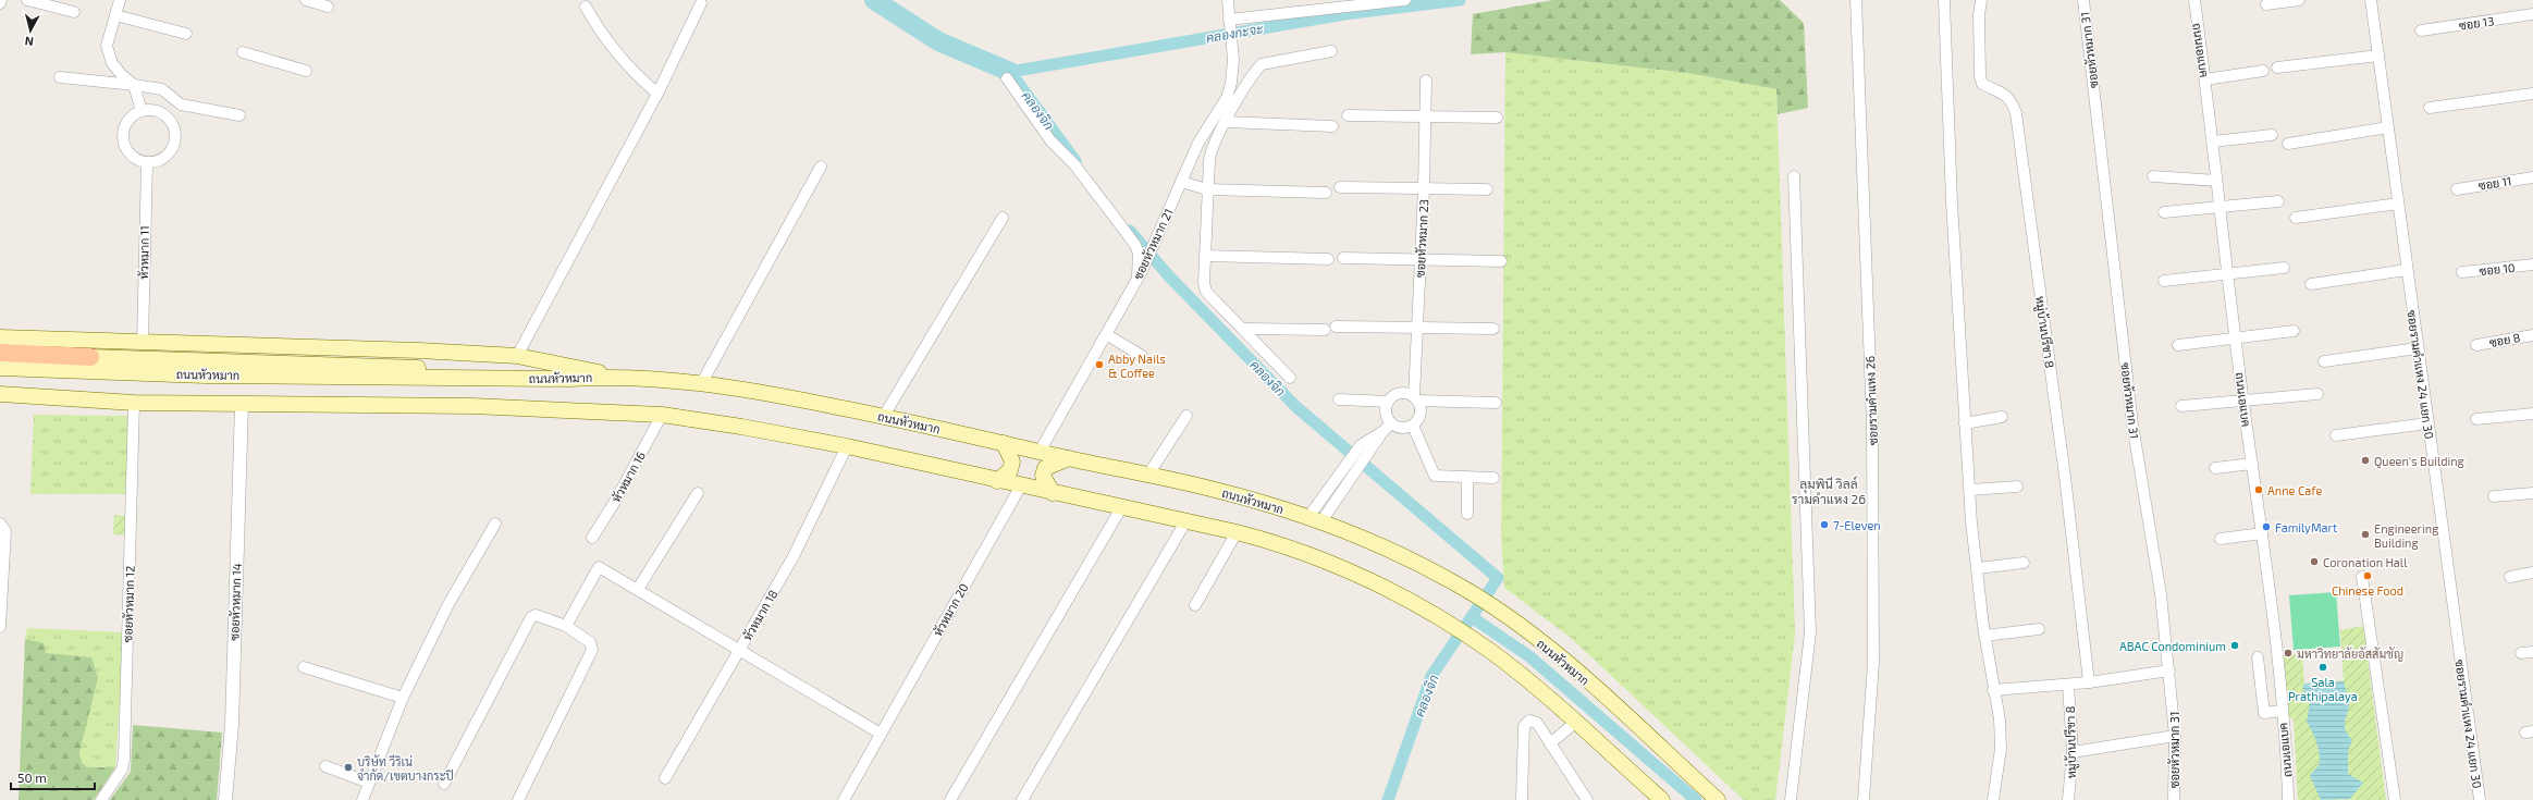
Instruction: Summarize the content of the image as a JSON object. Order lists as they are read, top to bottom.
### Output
{
  "streets": {
    "main road": ["ถนนหัวหมาก"],
    "street": [
      "ซอย 13",
      "ซอยหัวหมาก 31",
      "ถนนเอแบค",
      "ซอย 11",
      "ซอยหัวหมาก 23",
      "ซอยหัวหมาก 21",
      "หัวหมาก 11",
      "ซอย 10",
      "หมู่บ้านปรีชา 8",
      "ซอย 8",
      "ซอยรามคำแหง 24 แยก 30",
      "ซอยรามคำแหง 26",
      "หัวหมาก 16",
      "ซอยหัวหมาก 14",
      "ซอยหัวหมาก 12",
      "หัวหมาก 20",
      "หัวหมาก 18"
    ]
  },
  "crossings": [
    ["ซอยหัวหมาก 21", "ถนนหัวหมาก"]
  ],
  "districts": ["ลุมพินี วิลล์ รามคำแหง 26"],
  "water": ["คลองกะจะ", "คลองจิก"],
  "places": [
    "Abby Nails & Coffee",
    "Queen's Building",
    "Anne Cafe",
    "7-Eleven",
    "FamilyMart",
    "Engineering Building",
    "Coronation Hall",
    "Chinese Food",
    "ABAC Condominium",
    "มหาวิทยาลัยอัสสัมชัญ",
    "Sala Prathipalaya",
    "บริษัท วีริเน่ จำกัด/เขตบางกระปิ"
  ],
  "scale_bar": "50 m",
  "north": "bottom"
}
